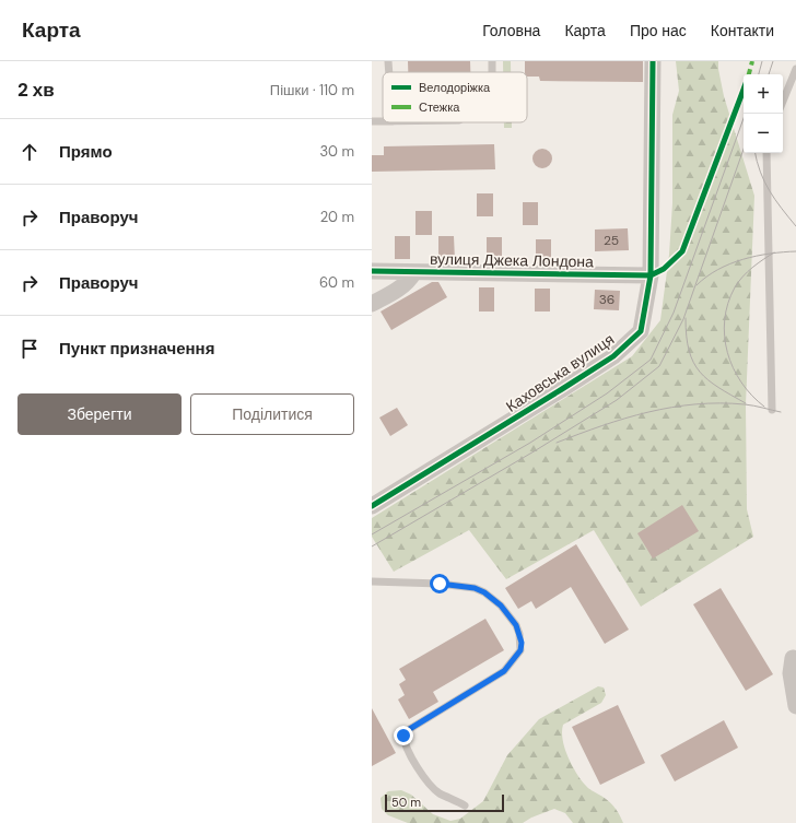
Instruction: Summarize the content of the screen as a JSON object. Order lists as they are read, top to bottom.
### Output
{
  "streets": {
    "street": ["вулиця Джека Лондона", "Каховська вулиця"]
  },
  "crossings": [
    ["вулиця Джека Лондона", "Каховська вулиця"]
  ],
  "house_numbers": ["25", "36"],
  "legend": ["Велодоріжка", "Стежка"],
  "scale_bar": "50 m",
  "page": {
    "header": "Карта",
    "nav": [
      "Головна",
      "Карта",
      "Про нас",
      "Контакти"
    ],
    "heading": ["2 хв", "Пішки · 110 m"],
    "map_buttons": ["+", "−"],
    "list": [
      ["Прямо", "30 m"],
      ["Праворуч", "20 m"],
      ["Праворуч", "60 m"],
      "Пункт призначення"
    ],
    "buttons": ["Зберегти", "Поділитися"],
    "scale": "50 m"
  }
}
